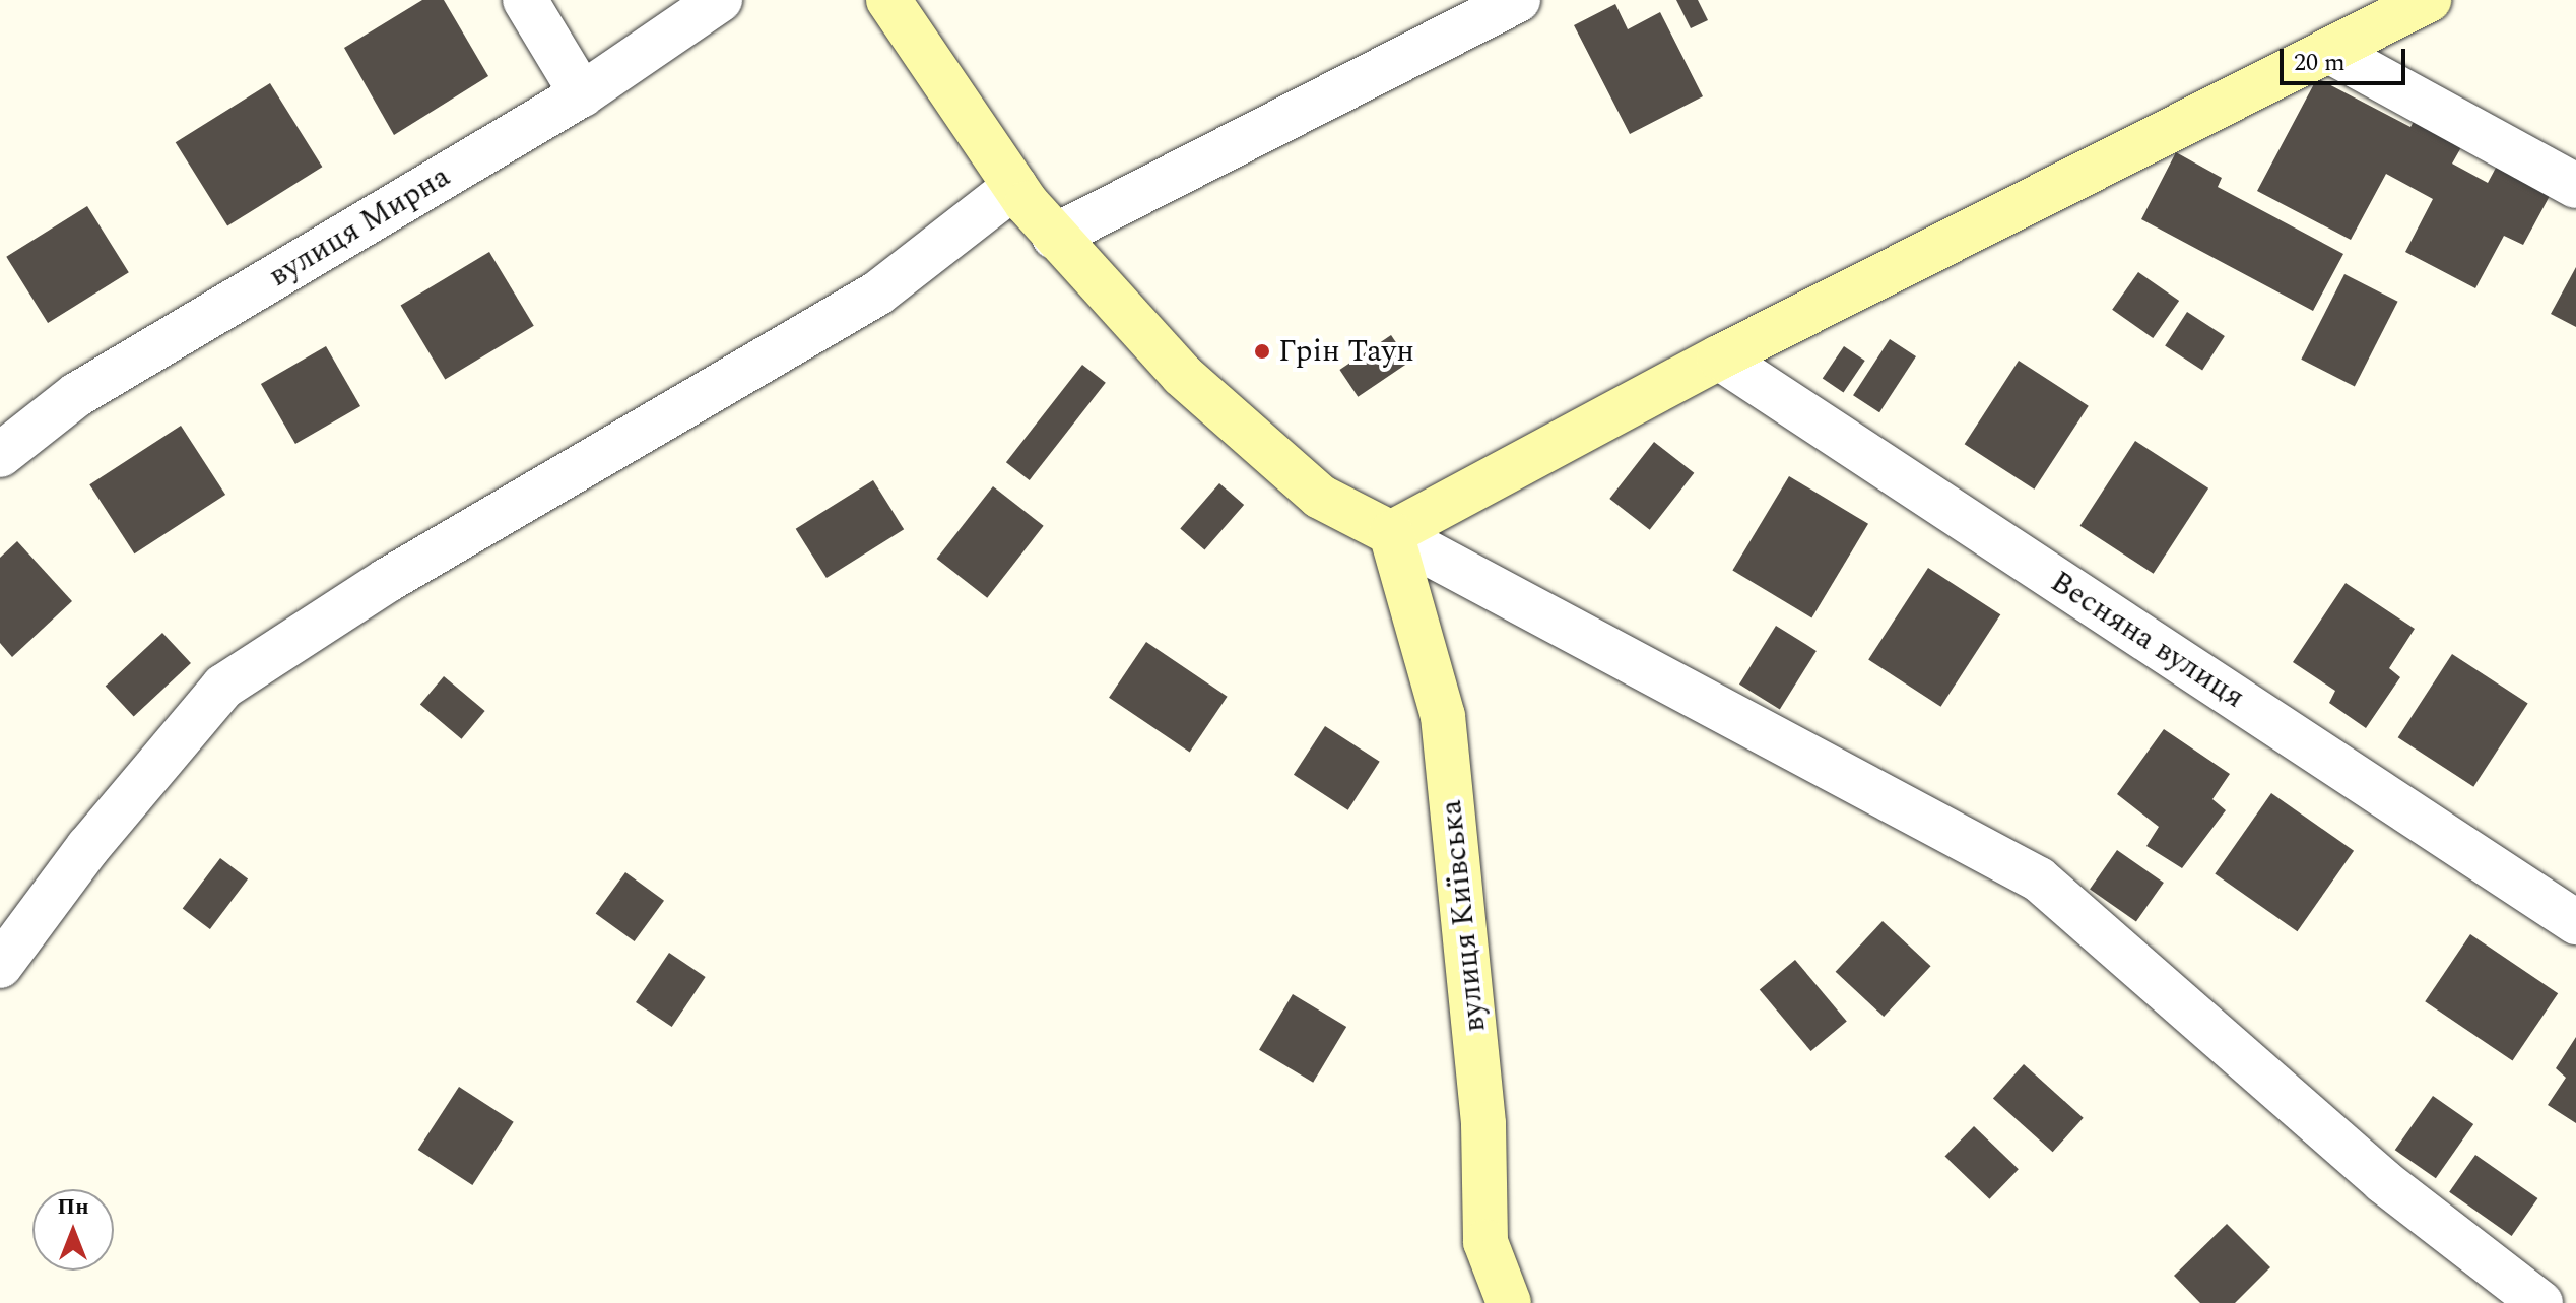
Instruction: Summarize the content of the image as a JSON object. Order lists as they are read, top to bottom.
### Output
{
  "streets": {
    "street": ["вулиця Мирна", "Весняна вулиця", "вулиця Київська"]
  },
  "places": ["Грін Таун"],
  "scale_bar": "20 m",
  "north": "top"
}
